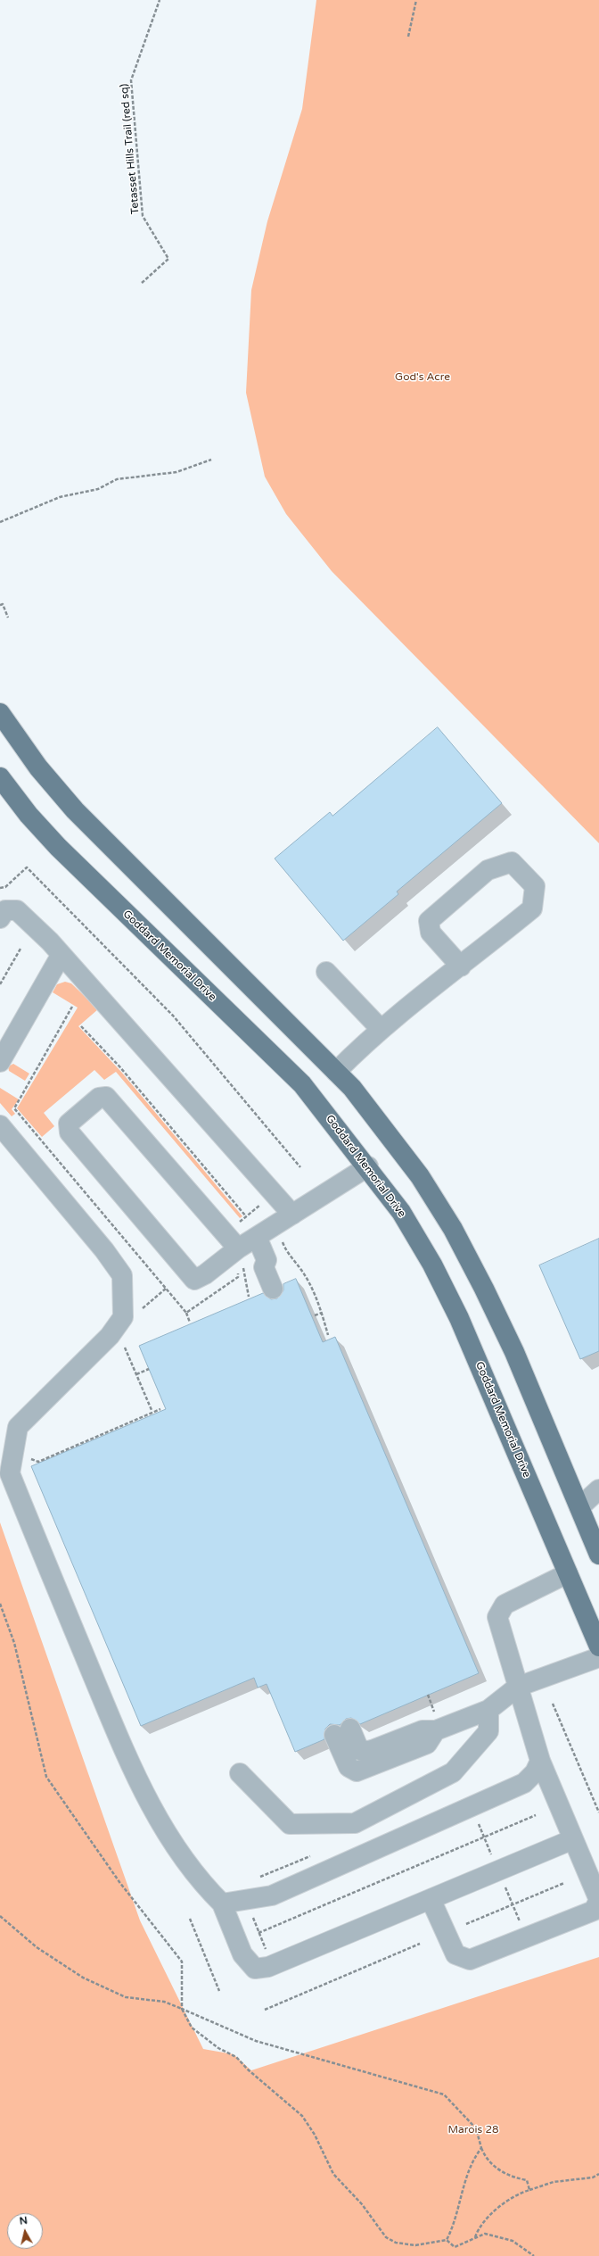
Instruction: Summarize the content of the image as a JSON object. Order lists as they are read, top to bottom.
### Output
{
  "streets": {
    "main road": ["Goddard Memorial Drive"],
    "path": ["Tetasset Hills Trail (red sq)"]
  },
  "parks": ["God's Acre", "Marois 28"],
  "north": "top"
}
